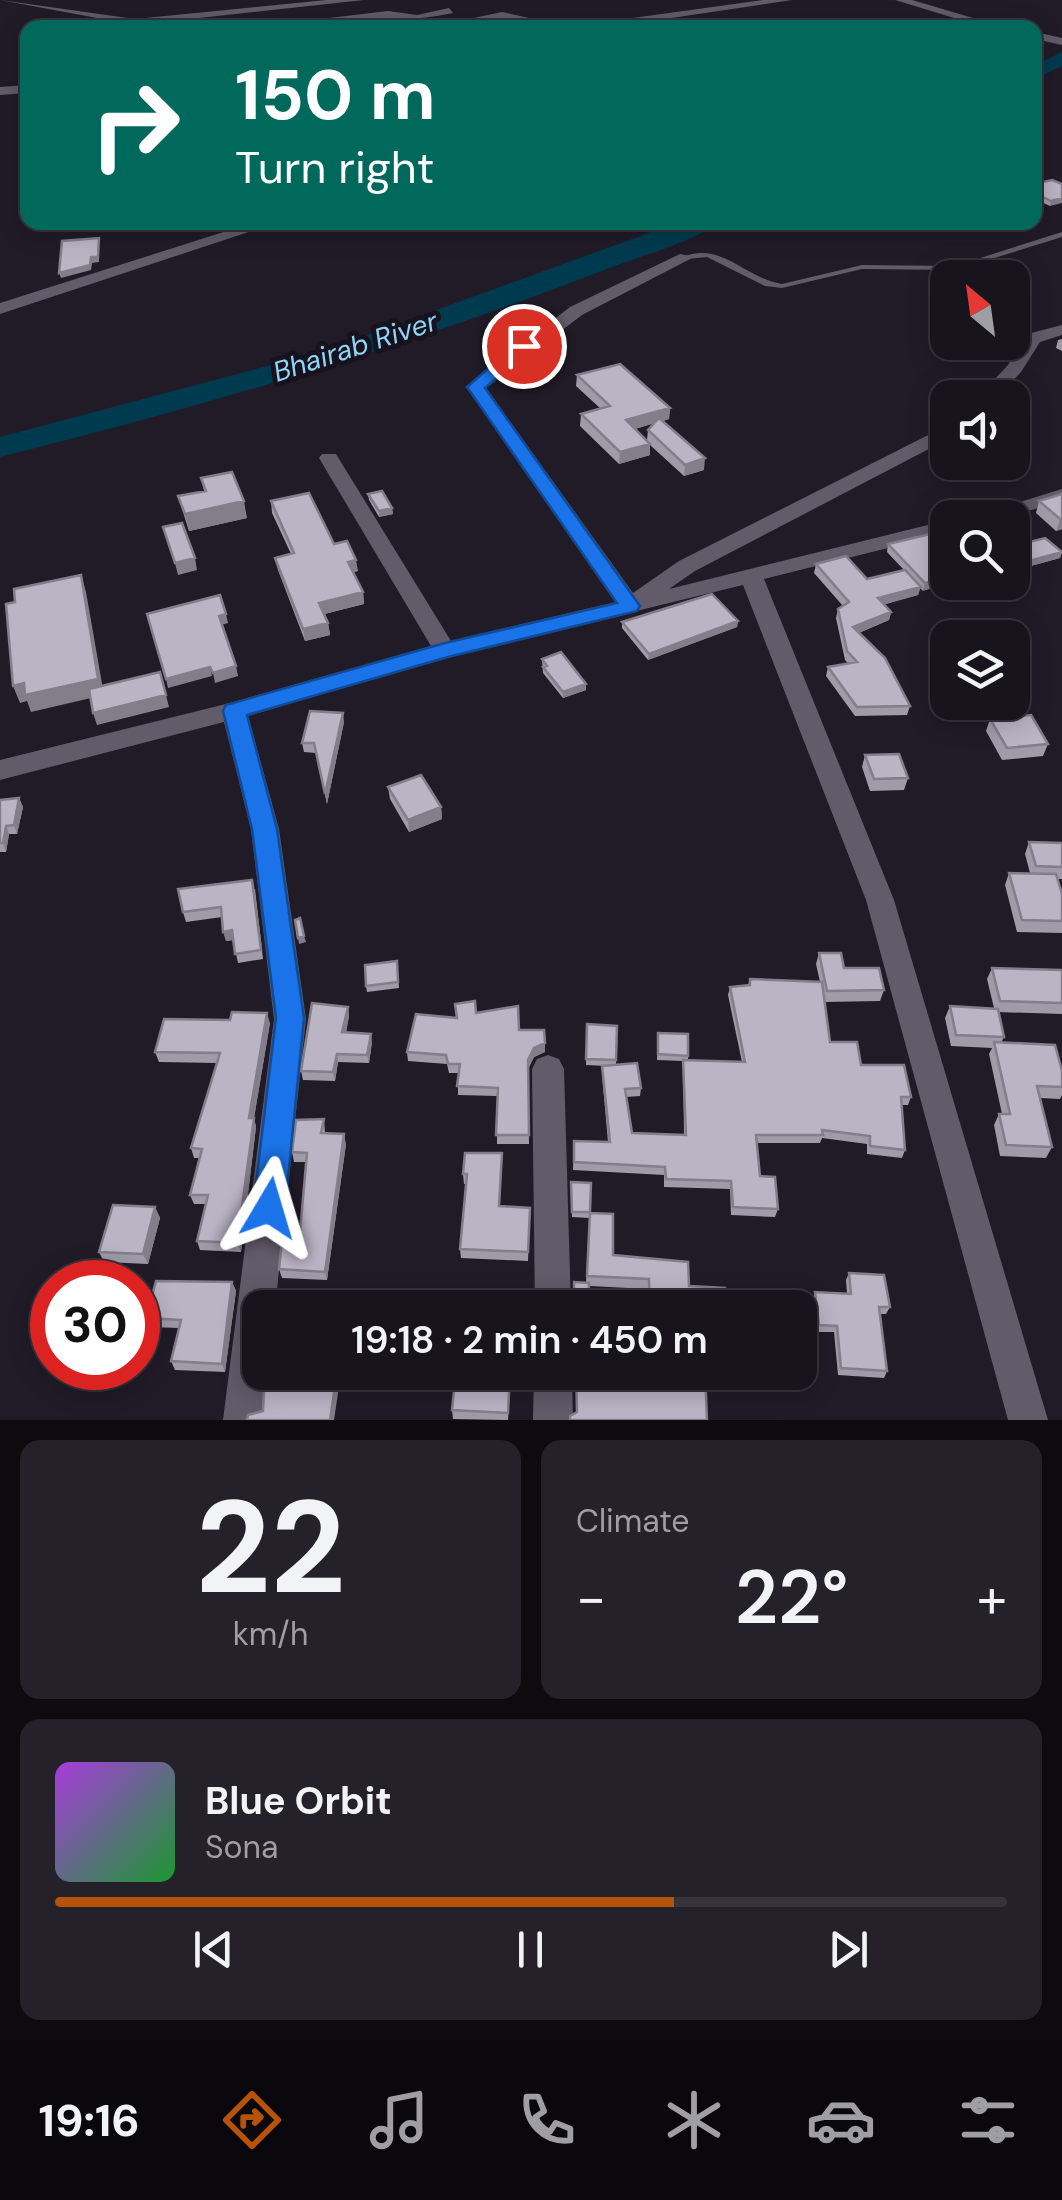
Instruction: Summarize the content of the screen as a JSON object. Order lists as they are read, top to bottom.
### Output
{
  "water": ["Bhairab River"],
  "north": "top left",
  "page": {
    "turn": ["150 m", "Turn right"],
    "limit": "30",
    "trip": "19:18 · 2 min · 450 m",
    "tile": [
      ["22", "km/h"],
      "Climate"
    ],
    "heat": ["−", "22°", "+"],
    "song": ["Blue Orbit", "Sona"],
    "tabs": "19:16"
  }
}
